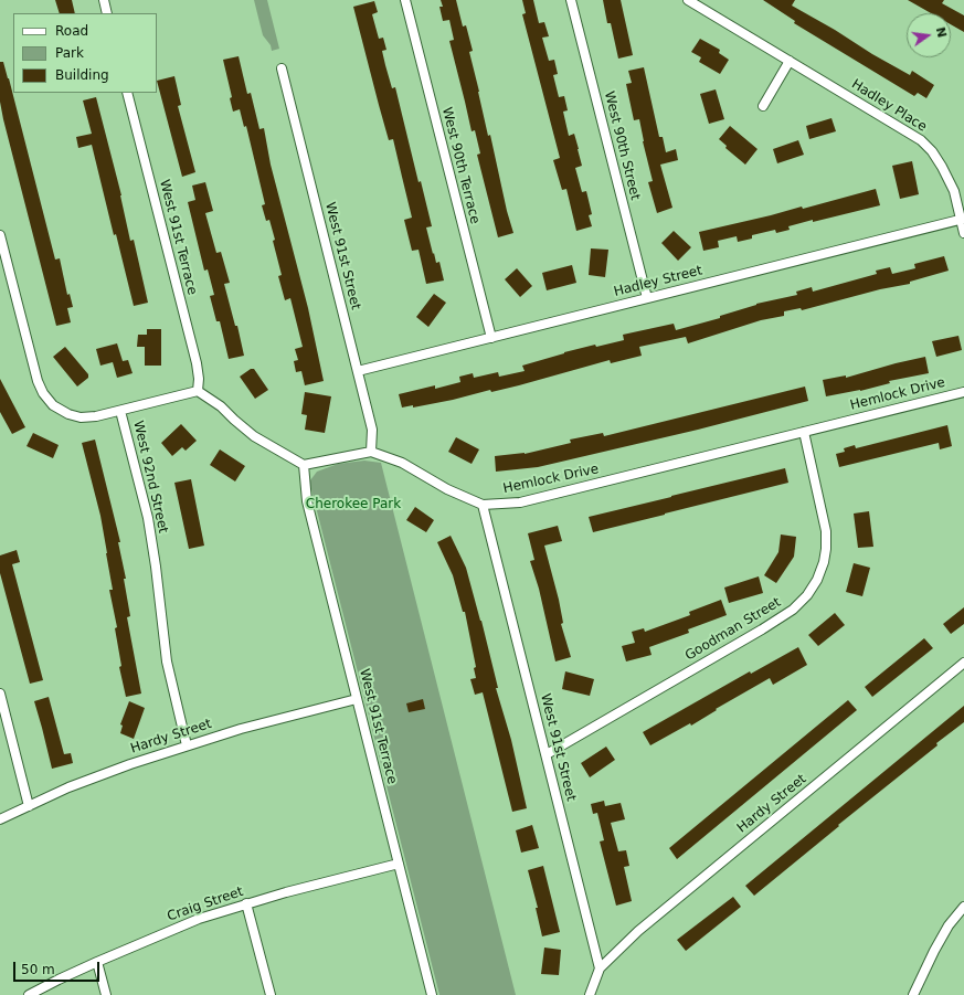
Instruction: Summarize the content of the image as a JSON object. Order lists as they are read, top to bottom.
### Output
{
  "streets": {
    "street": [
      "Hadley Place",
      "West 90th Street",
      "West 90th Terrace",
      "West 91st Terrace",
      "West 91st Street",
      "Hadley Street",
      "Hemlock Drive",
      "West 92nd Street",
      "Goodman Street",
      "Hardy Street",
      "Craig Street"
    ]
  },
  "crossings": [
    ["Hadley Place", "Hadley Street"],
    ["West 90th Street", "Hadley Street"],
    ["West 90th Terrace", "Hadley Street"],
    ["West 91st Terrace", "Hardy Street"],
    ["West 91st Terrace", "Craig Street"],
    ["West 91st Street", "Hadley Street"],
    ["West 91st Street", "Hemlock Drive"],
    ["West 91st Street", "Goodman Street"],
    ["West 91st Street", "Hardy Street"],
    ["Hemlock Drive", "Goodman Street"],
    ["West 92nd Street", "Hardy Street"]
  ],
  "parks": ["Cherokee Park"],
  "legend": ["Road", "Park", "Building"],
  "scale_bar": "50 m",
  "north": "right"
}
